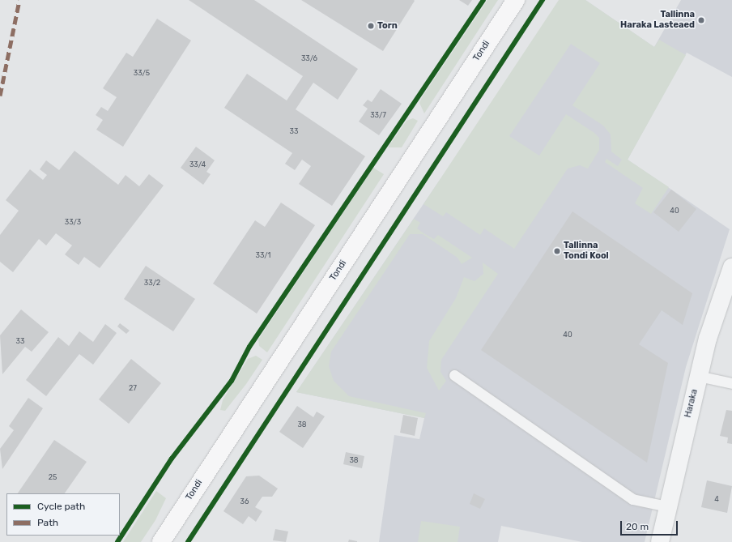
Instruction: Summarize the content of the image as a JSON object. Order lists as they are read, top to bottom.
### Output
{
  "streets": {
    "street": ["Tondi", "Haraka"]
  },
  "places": ["Tallinna Haraka Lasteaed", "Torn", "Tallinna Tondi Kool"],
  "house_numbers": [
    "33/6",
    "33/5",
    "33/7",
    "33",
    "33/4",
    "40",
    "33/3",
    "33/1",
    "33/2",
    "40",
    "33",
    "27",
    "38",
    "38",
    "25",
    "4",
    "36"
  ],
  "legend": ["Cycle path", "Path"],
  "scale_bar": "20 m"
}
